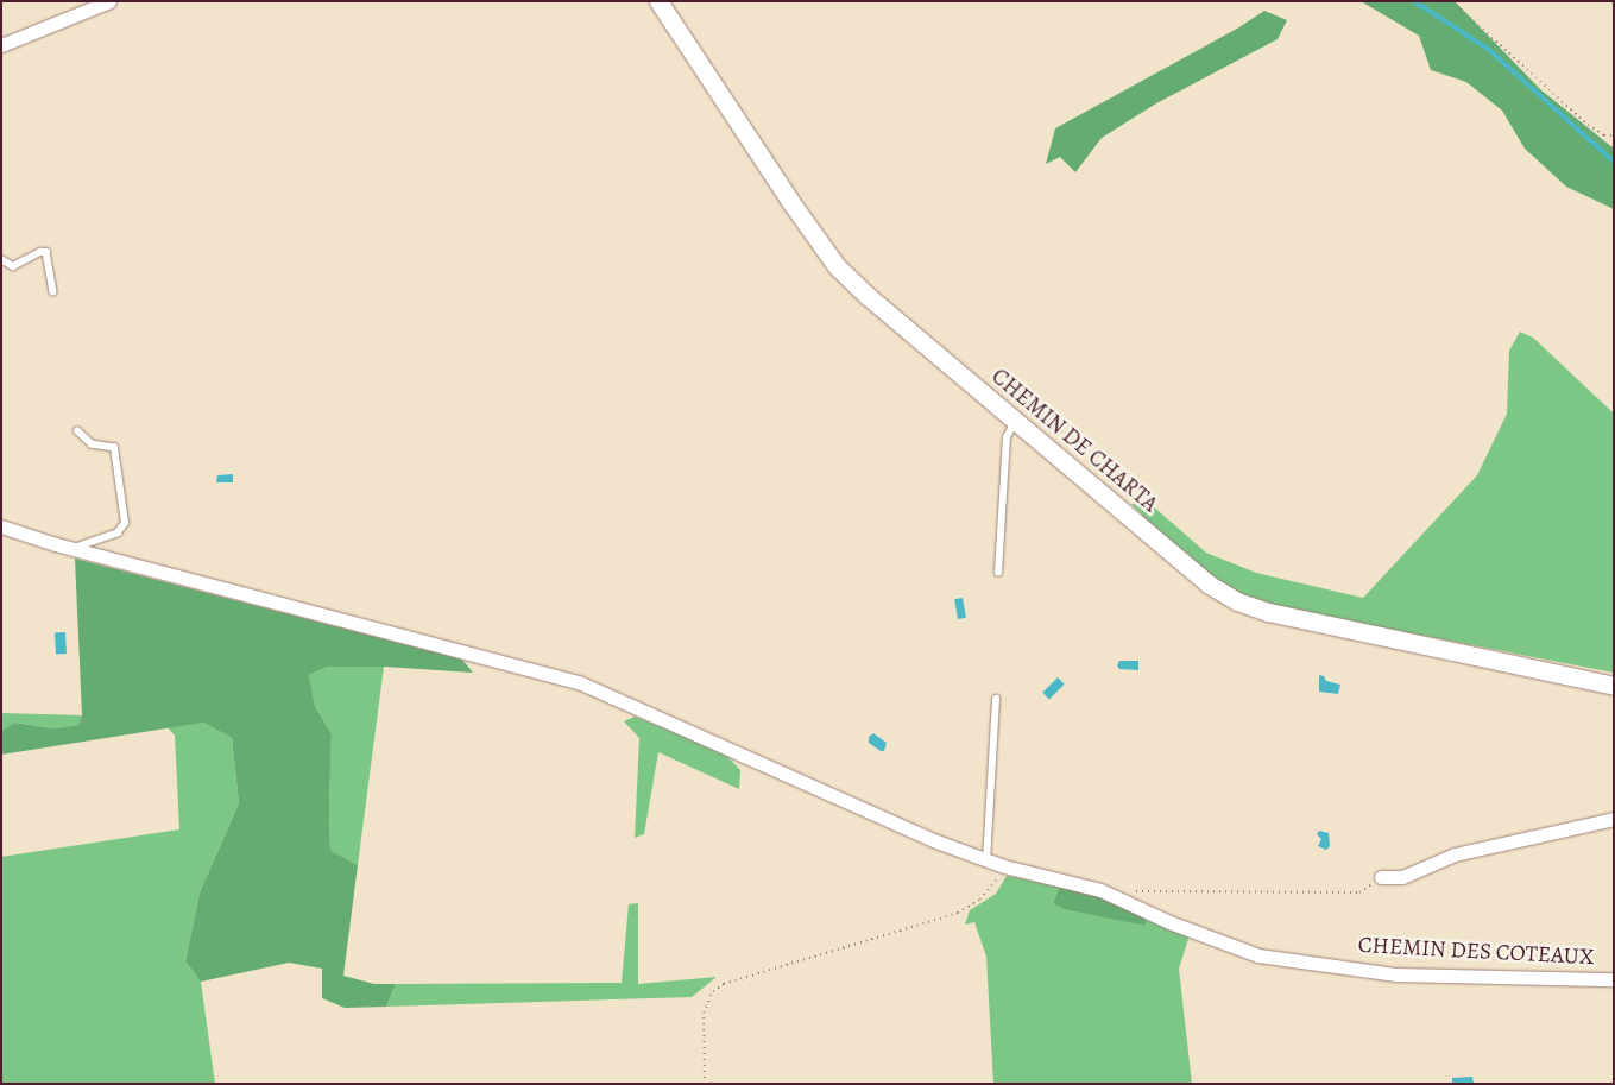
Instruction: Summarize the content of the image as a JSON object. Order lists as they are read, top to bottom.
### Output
{
  "streets": {
    "street": ["CHEMIN DE CHARTA", "CHEMIN DES COTEAUX"]
  }
}
